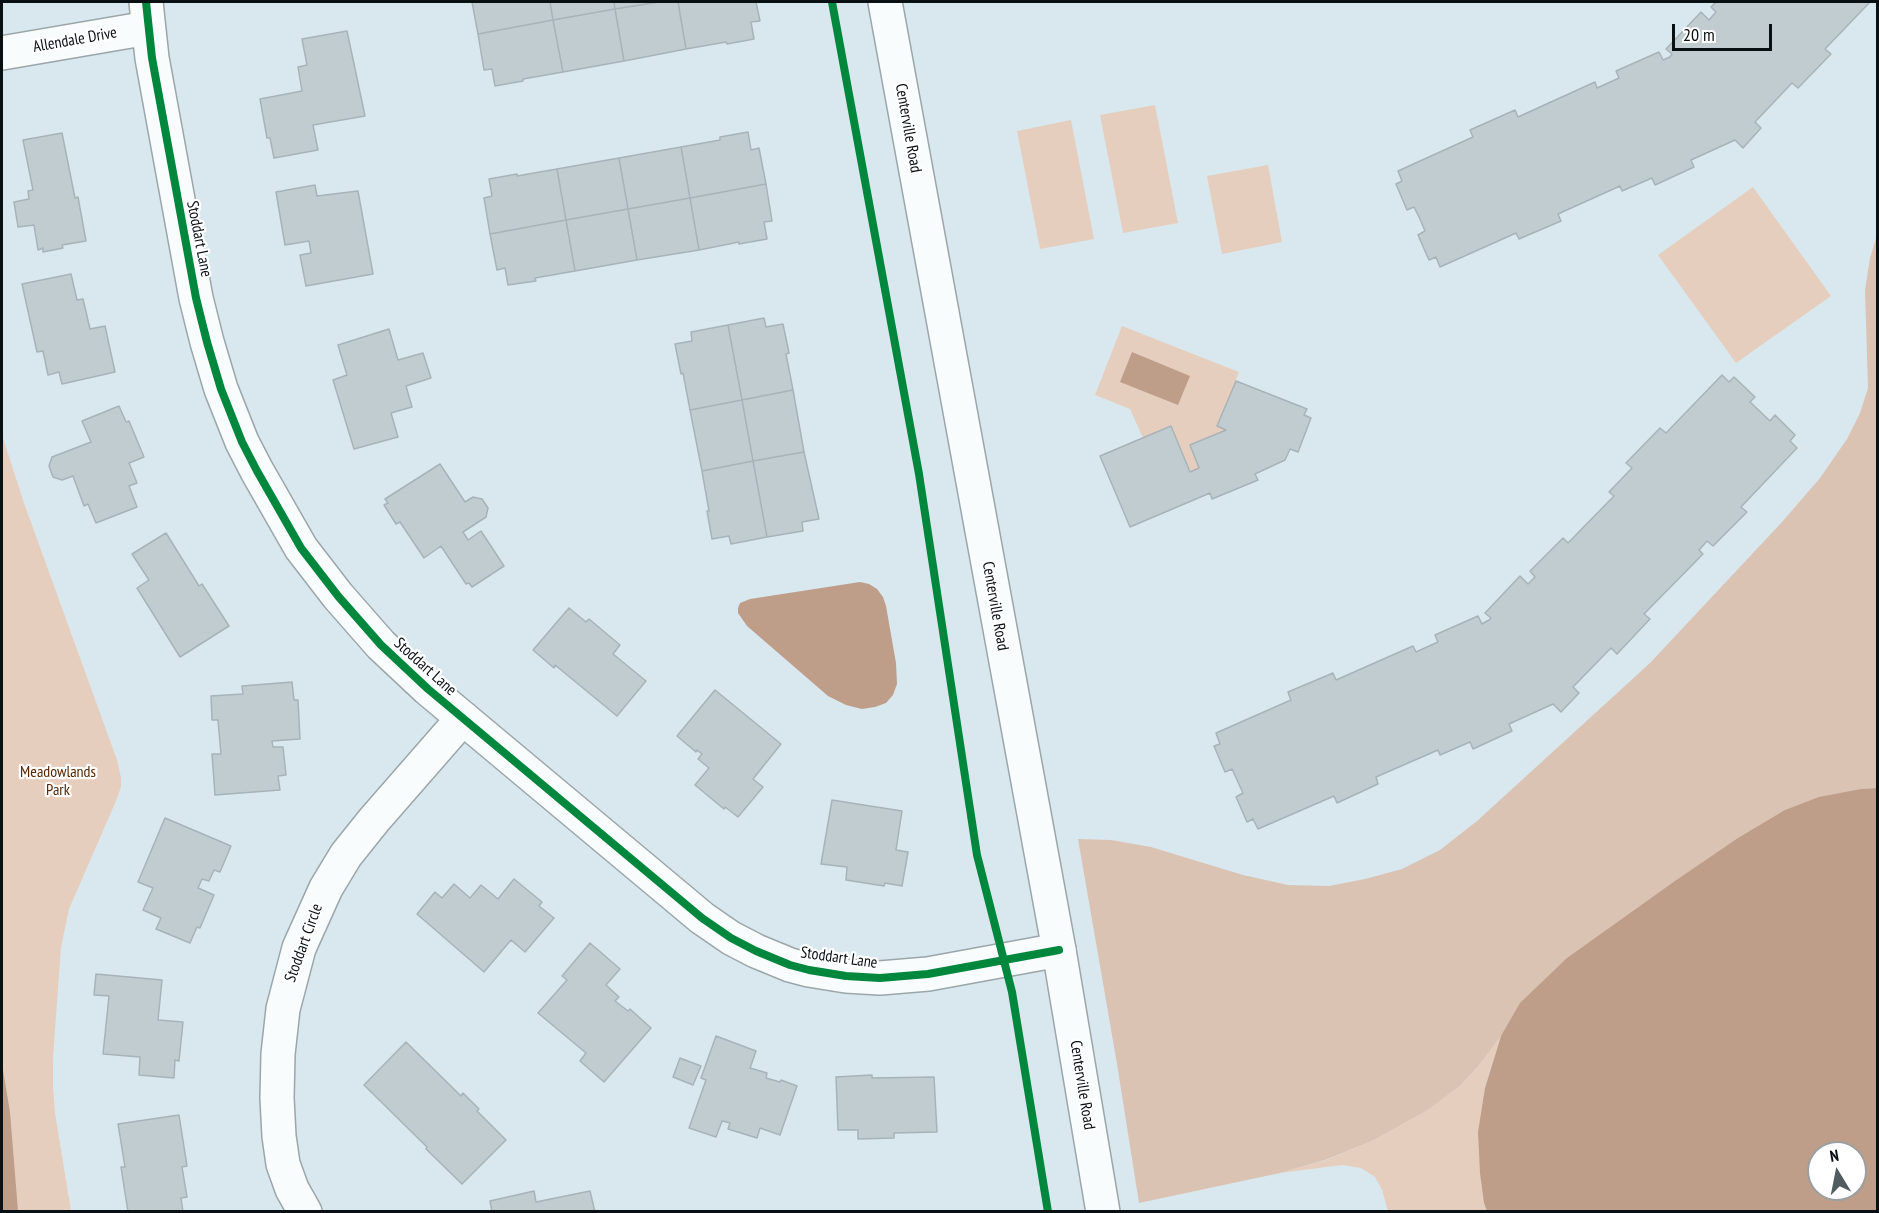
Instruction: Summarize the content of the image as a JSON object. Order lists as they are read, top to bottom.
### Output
{
  "streets": {
    "street": [
      "Allendale Drive",
      "Centerville Road",
      "Stoddart Lane",
      "Stoddart Circle"
    ]
  },
  "crossings": [
    ["Allendale Drive", "Stoddart Lane"],
    ["Centerville Road", "Stoddart Lane"],
    ["Stoddart Lane", "Stoddart Circle"]
  ],
  "parks": ["Meadowlands Park"],
  "scale_bar": "20 m",
  "north": "top"
}
